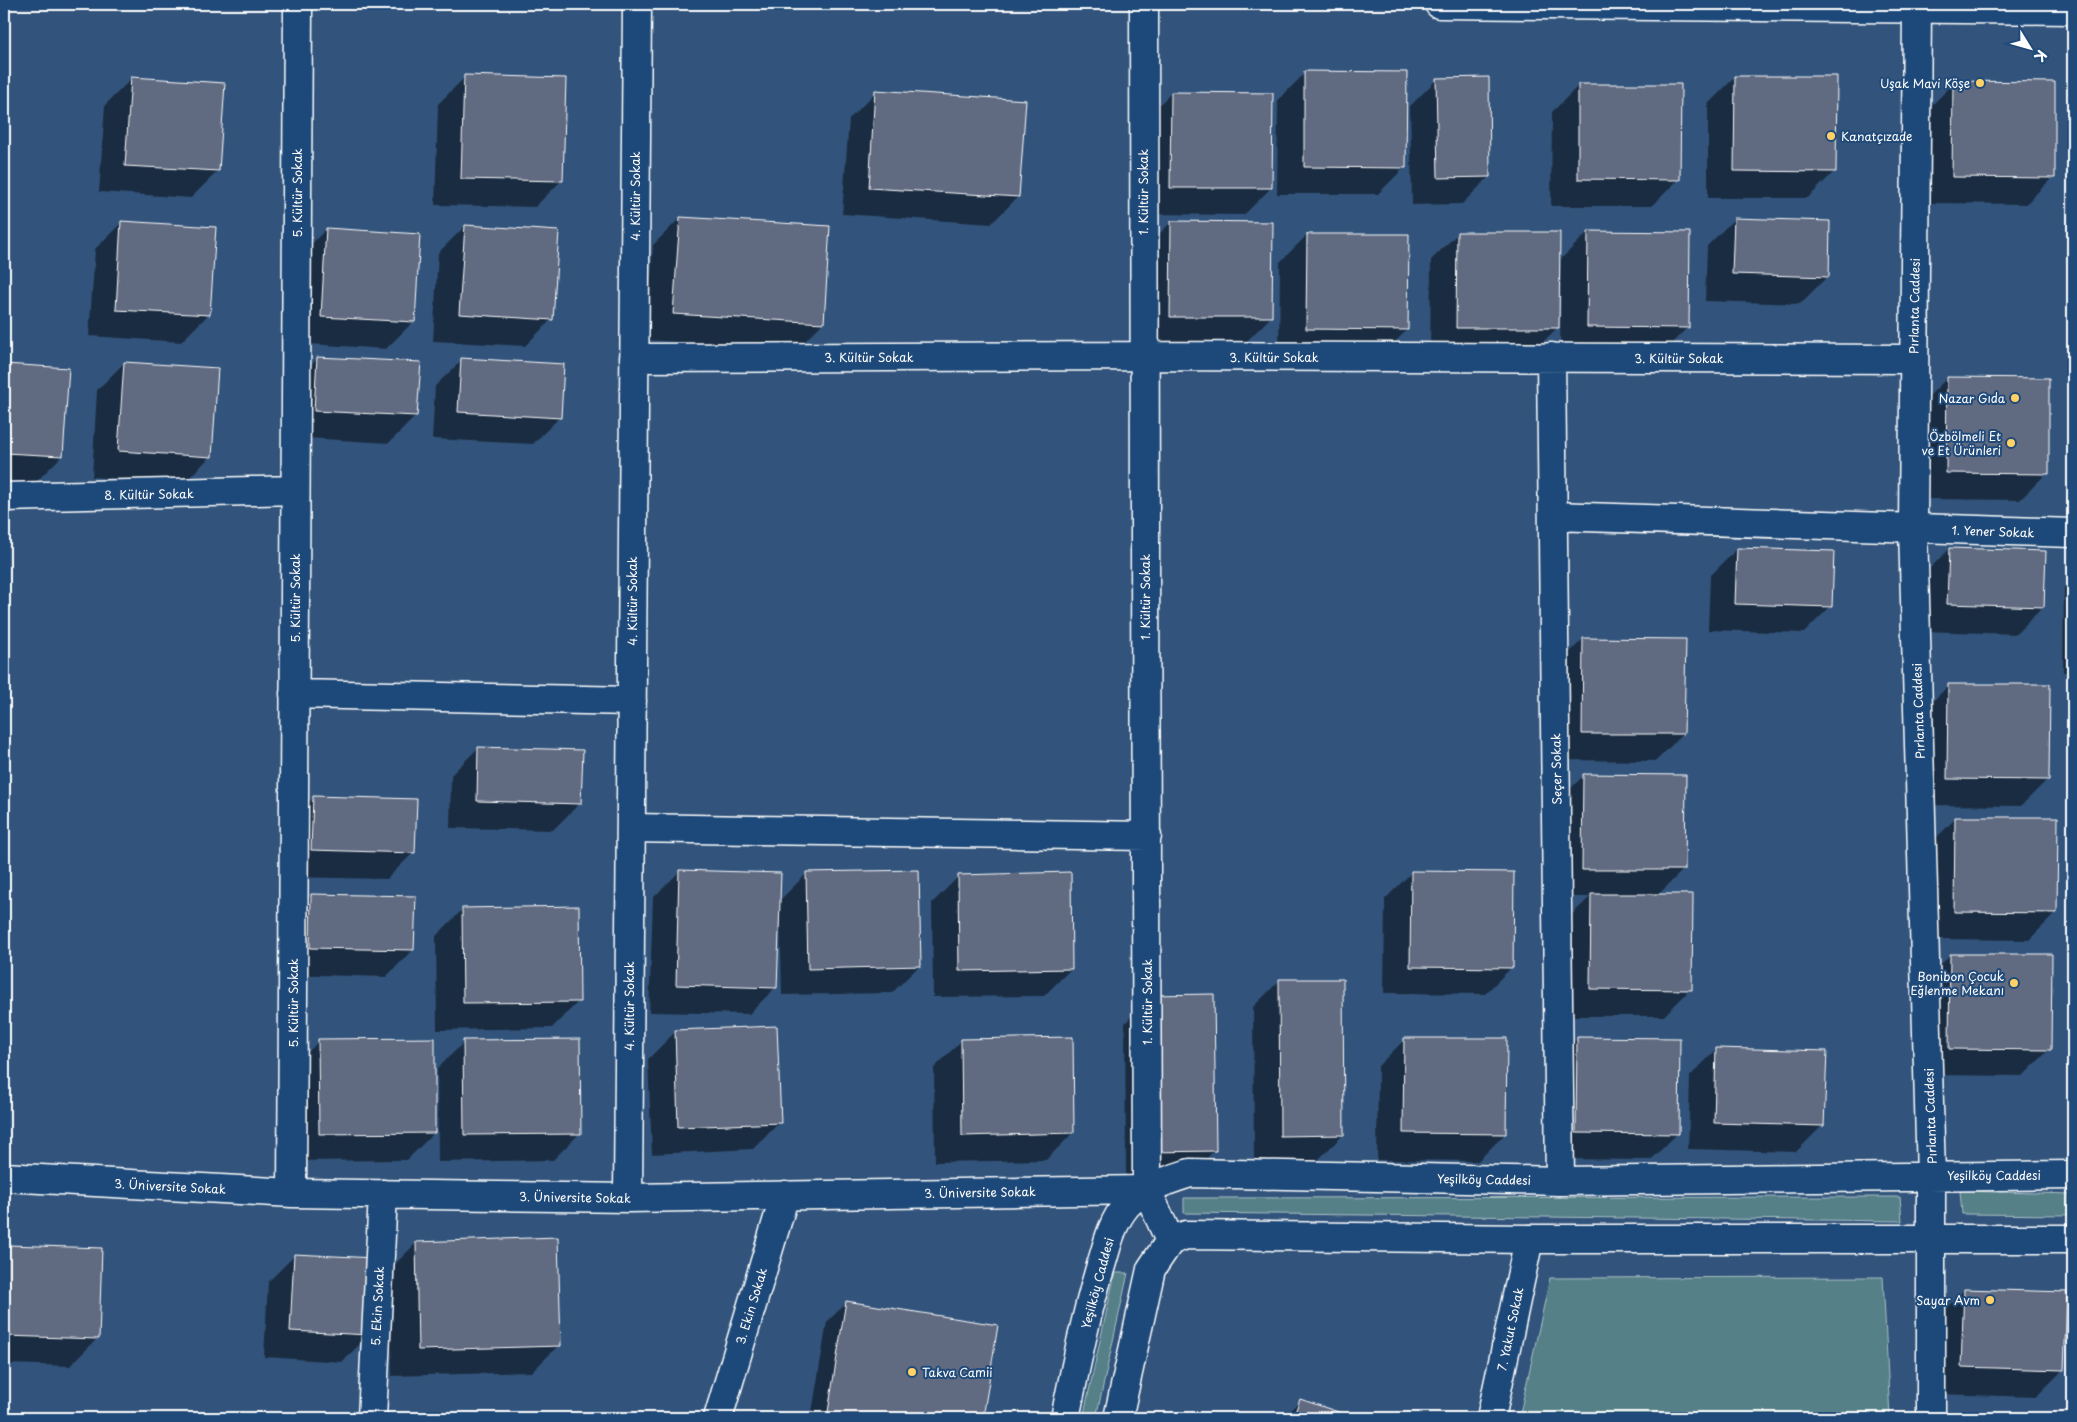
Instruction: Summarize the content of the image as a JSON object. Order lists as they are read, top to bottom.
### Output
{
  "streets": {
    "street": [
      "1. Kültür Sokak",
      "5. Kültür Sokak",
      "4. Kültür Sokak",
      "Pırlanta Caddesi",
      "3. Kültür Sokak",
      "8. Kültür Sokak",
      "1. Yener Sokak",
      "Seçer Sokak",
      "Yeşilköy Caddesi",
      "3. Üniversite Sokak",
      "5. Ekin Sokak",
      "3. Ekin Sokak",
      "7. Yakut Sokak"
    ]
  },
  "crossings": [
    ["1. Kültür Sokak", "3. Kültür Sokak"],
    ["1. Kültür Sokak", "Yeşilköy Caddesi"],
    ["1. Kültür Sokak", "3. Üniversite Sokak"],
    ["5. Kültür Sokak", "8. Kültür Sokak"],
    ["5. Kültür Sokak", "3. Üniversite Sokak"],
    ["4. Kültür Sokak", "3. Kültür Sokak"],
    ["4. Kültür Sokak", "3. Üniversite Sokak"],
    ["Pırlanta Caddesi", "3. Kültür Sokak"],
    ["Pırlanta Caddesi", "1. Yener Sokak"],
    ["Pırlanta Caddesi", "Yeşilköy Caddesi"],
    ["3. Kültür Sokak", "Seçer Sokak"],
    ["1. Yener Sokak", "Seçer Sokak"],
    ["Seçer Sokak", "Yeşilköy Caddesi"],
    ["Yeşilköy Caddesi", "3. Üniversite Sokak"],
    ["3. Üniversite Sokak", "5. Ekin Sokak"],
    ["3. Üniversite Sokak", "3. Ekin Sokak"]
  ],
  "places": [
    "Uşak Mavi Köşe",
    "Kanatçızade",
    "Nazar Gıda",
    "Özbölmeli Et ve Et Ürünleri",
    "Bonibon Çocuk Eğlenme Mekanı",
    "Sayar Avm",
    "Takva Camii"
  ],
  "north": "bottom right"
}
